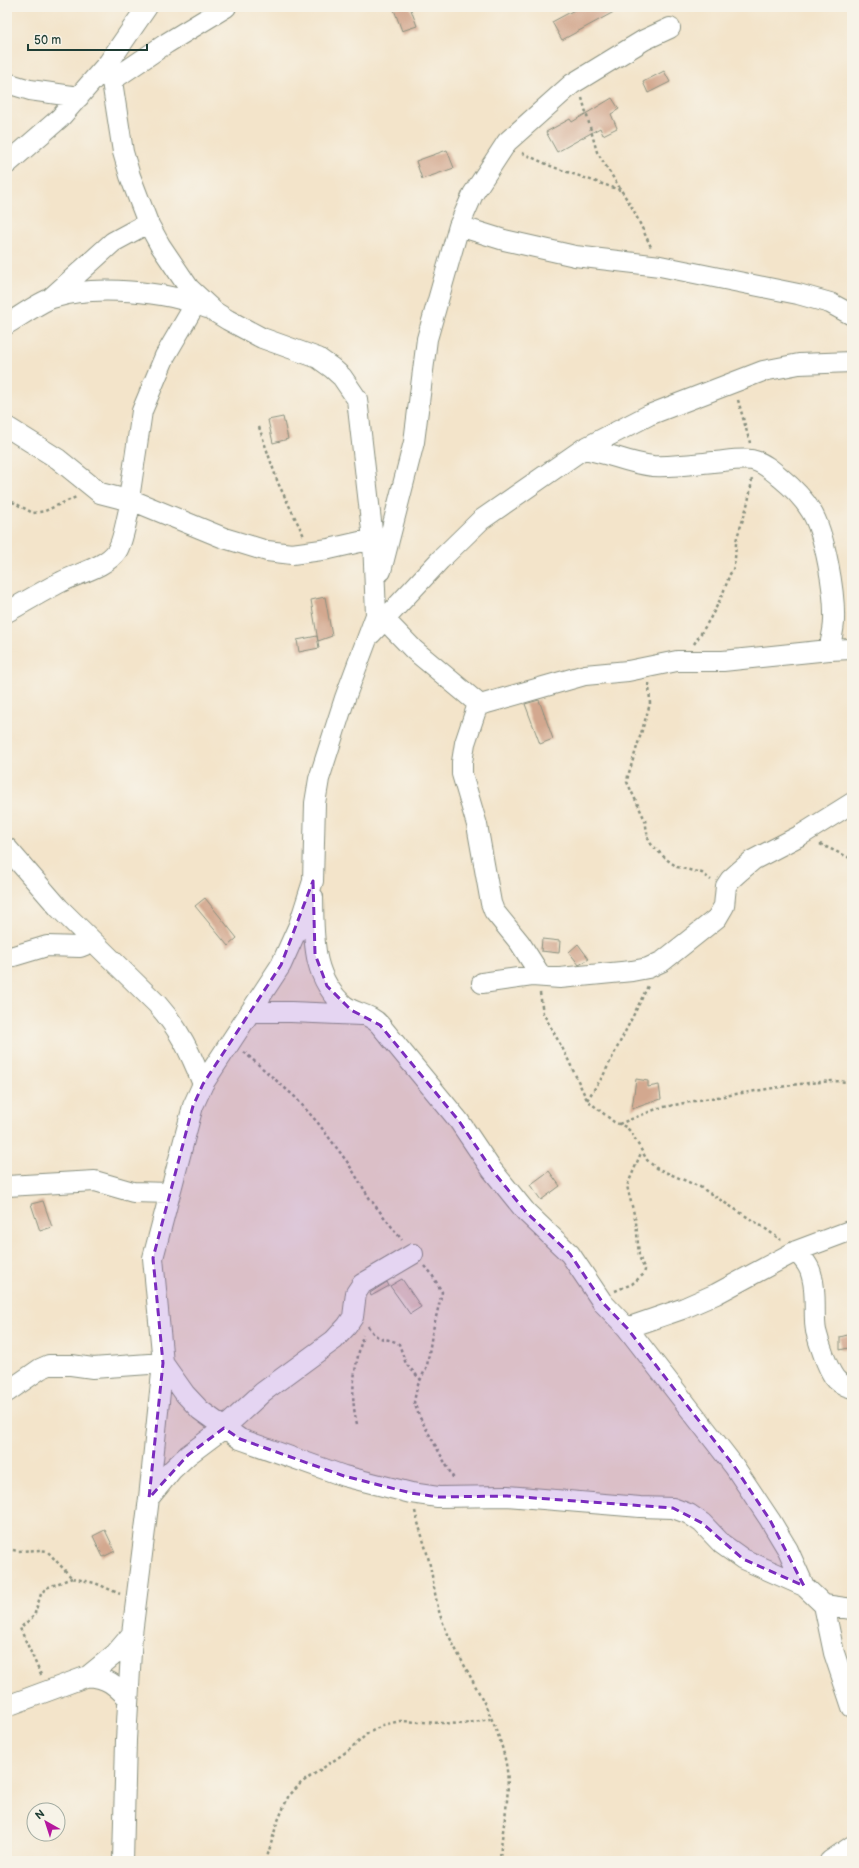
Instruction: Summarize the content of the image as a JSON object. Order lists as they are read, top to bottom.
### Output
{
  "scale_bar": "50 m",
  "north": "top left"
}
